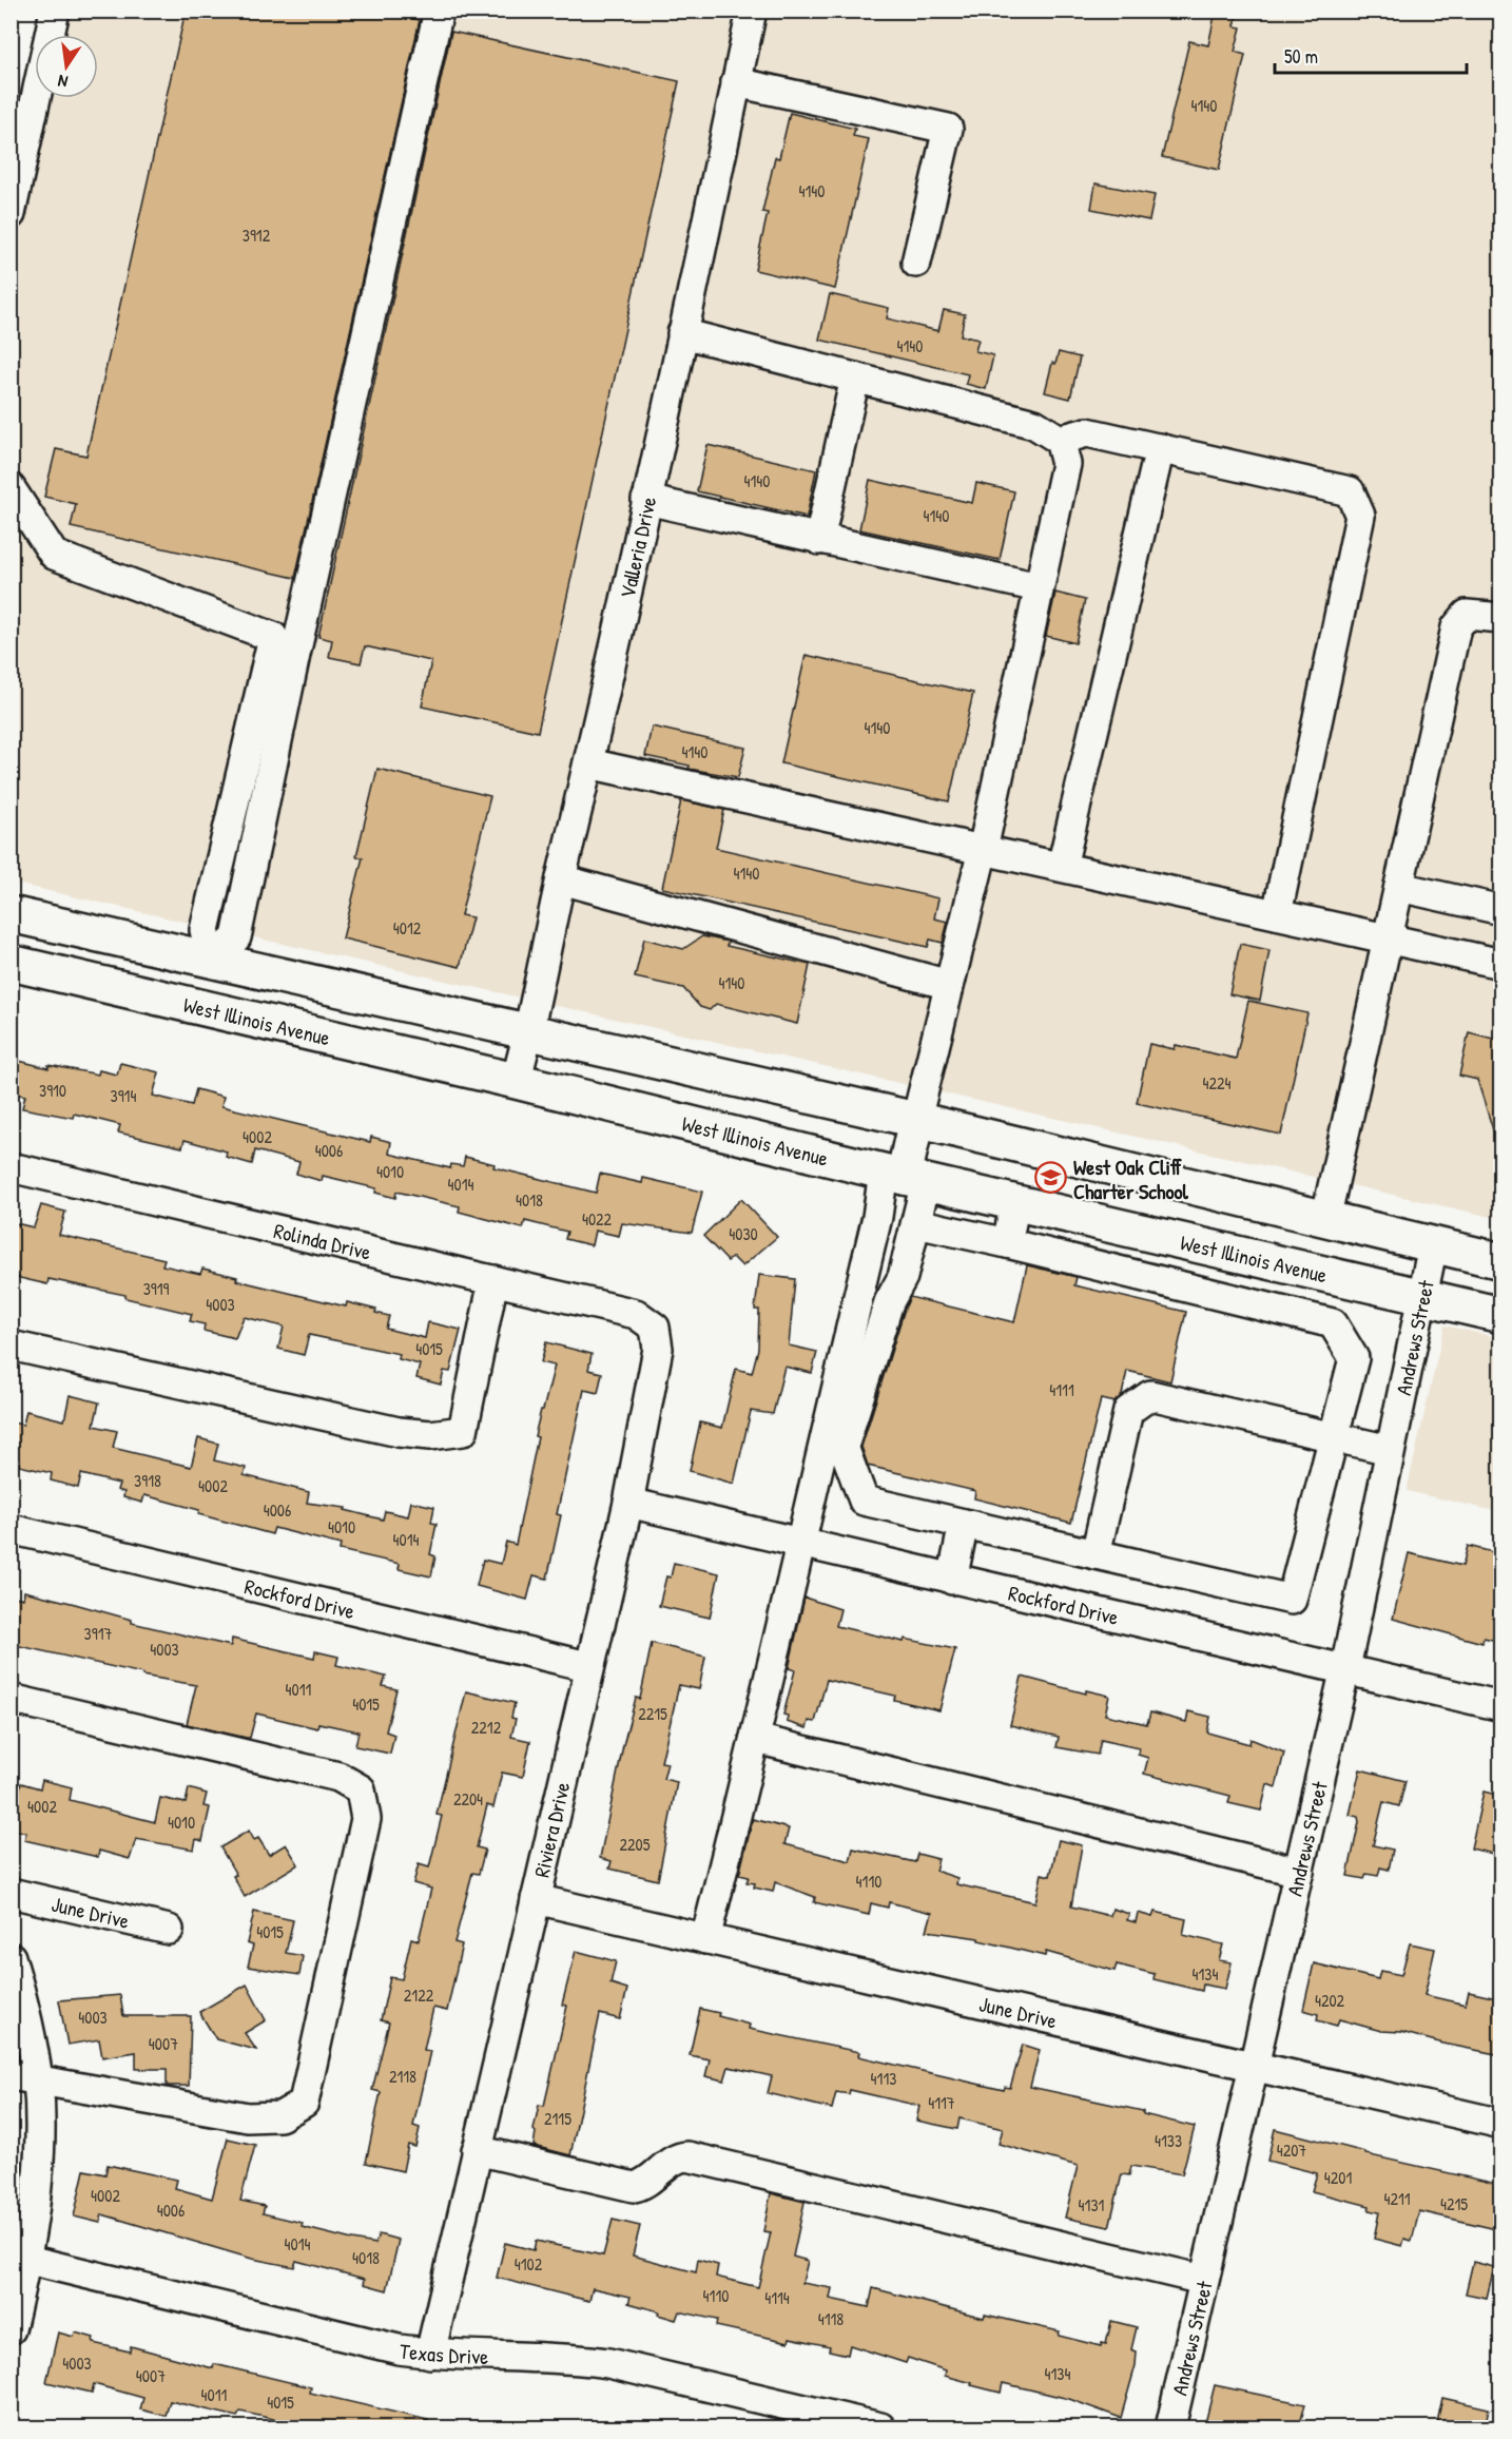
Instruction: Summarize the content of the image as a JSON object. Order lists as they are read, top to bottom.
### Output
{
  "streets": {
    "main road": ["West Illinois Avenue"],
    "street": [
      "Valleria Drive",
      "Rolinda Drive",
      "Andrews Street",
      "Rockford Drive",
      "Riviera Drive",
      "June Drive",
      "Texas Drive"
    ]
  },
  "crossings": [
    ["Valleria Drive", "West Illinois Avenue"],
    ["West Illinois Avenue", "Andrews Street"],
    ["Rolinda Drive", "Riviera Drive"],
    ["Andrews Street", "Rockford Drive"],
    ["Andrews Street", "June Drive"],
    ["Rockford Drive", "Riviera Drive"],
    ["Riviera Drive", "June Drive"],
    ["Riviera Drive", "Texas Drive"]
  ],
  "places": {
    "school or university": ["West Oak Cliff Charter School"]
  },
  "house_numbers": [
    "4140",
    "4140",
    "3912",
    "4140",
    "4140",
    "4140",
    "4140",
    "4140",
    "4140",
    "4012",
    "4140",
    "4224",
    "3910",
    "3914",
    "4002",
    "4006",
    "4010",
    "4014",
    "4018",
    "4022",
    "4030",
    "3919",
    "4003",
    "4015",
    "4111",
    "3918",
    "4002",
    "4006",
    "4010",
    "4014",
    "3917",
    "4003",
    "4011",
    "4015",
    "2215",
    "2212",
    "2204",
    "4002",
    "4010",
    "2205",
    "4110",
    "4015",
    "4134",
    "2122",
    "4202",
    "4003",
    "4007",
    "2118",
    "4113",
    "4117",
    "2115",
    "4133",
    "4207",
    "4201",
    "4002",
    "4211",
    "4215",
    "4131",
    "4006",
    "4014",
    "4018",
    "4102",
    "4110",
    "4114",
    "4118",
    "4003",
    "4134",
    "4007",
    "4011",
    "4015"
  ],
  "scale_bar": "50 m",
  "north": "bottom"
}
